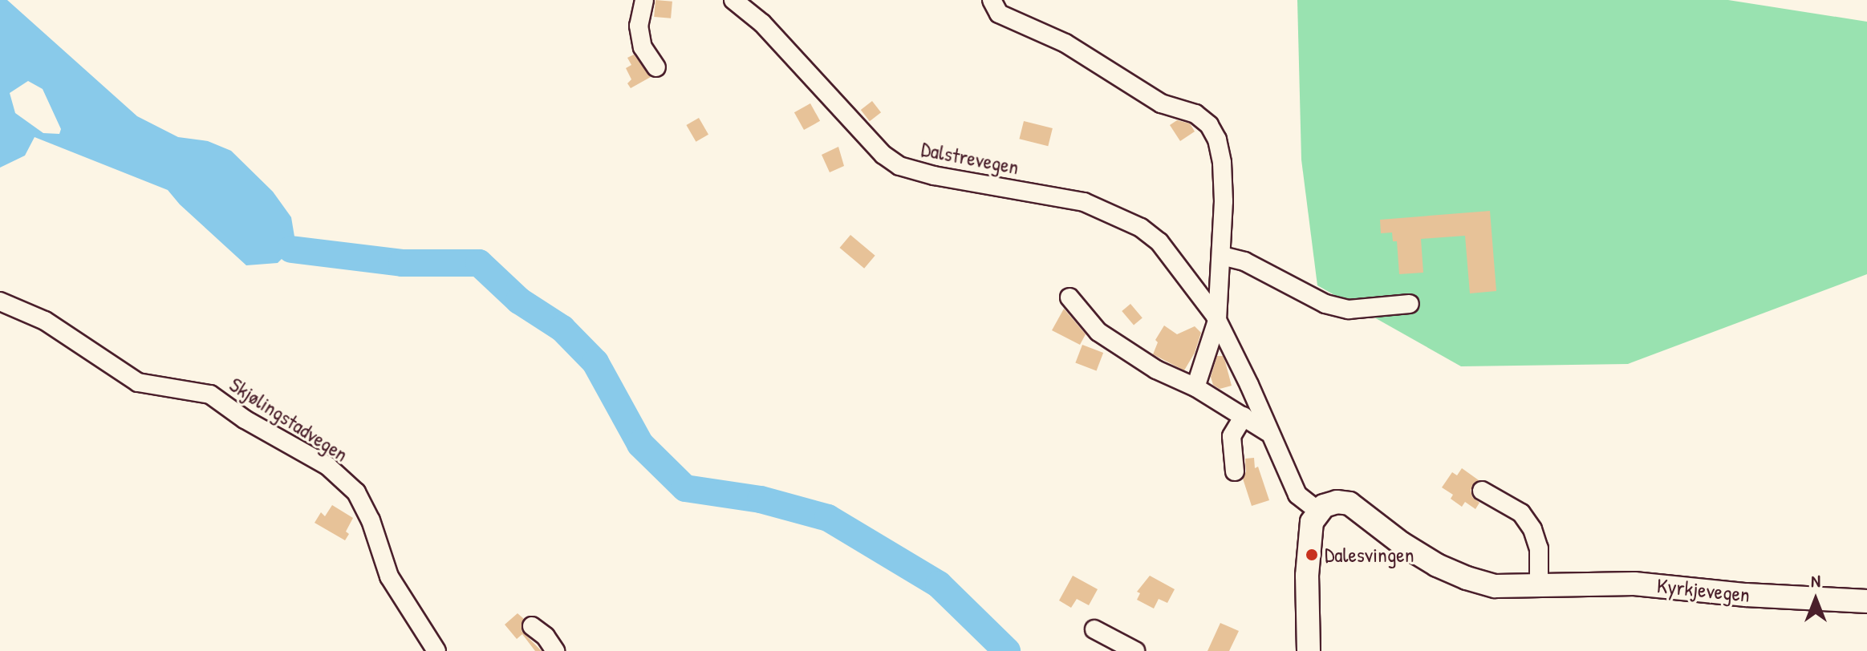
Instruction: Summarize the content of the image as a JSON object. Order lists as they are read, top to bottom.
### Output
{
  "streets": {
    "main road": ["Kyrkjevegen"],
    "street": ["Dalstrevegen", "Skjølingstadvegen"]
  },
  "crossings": [
    ["Dalstrevegen", "Kyrkjevegen"]
  ],
  "places": ["Dalesvingen"],
  "north": "top"
}
